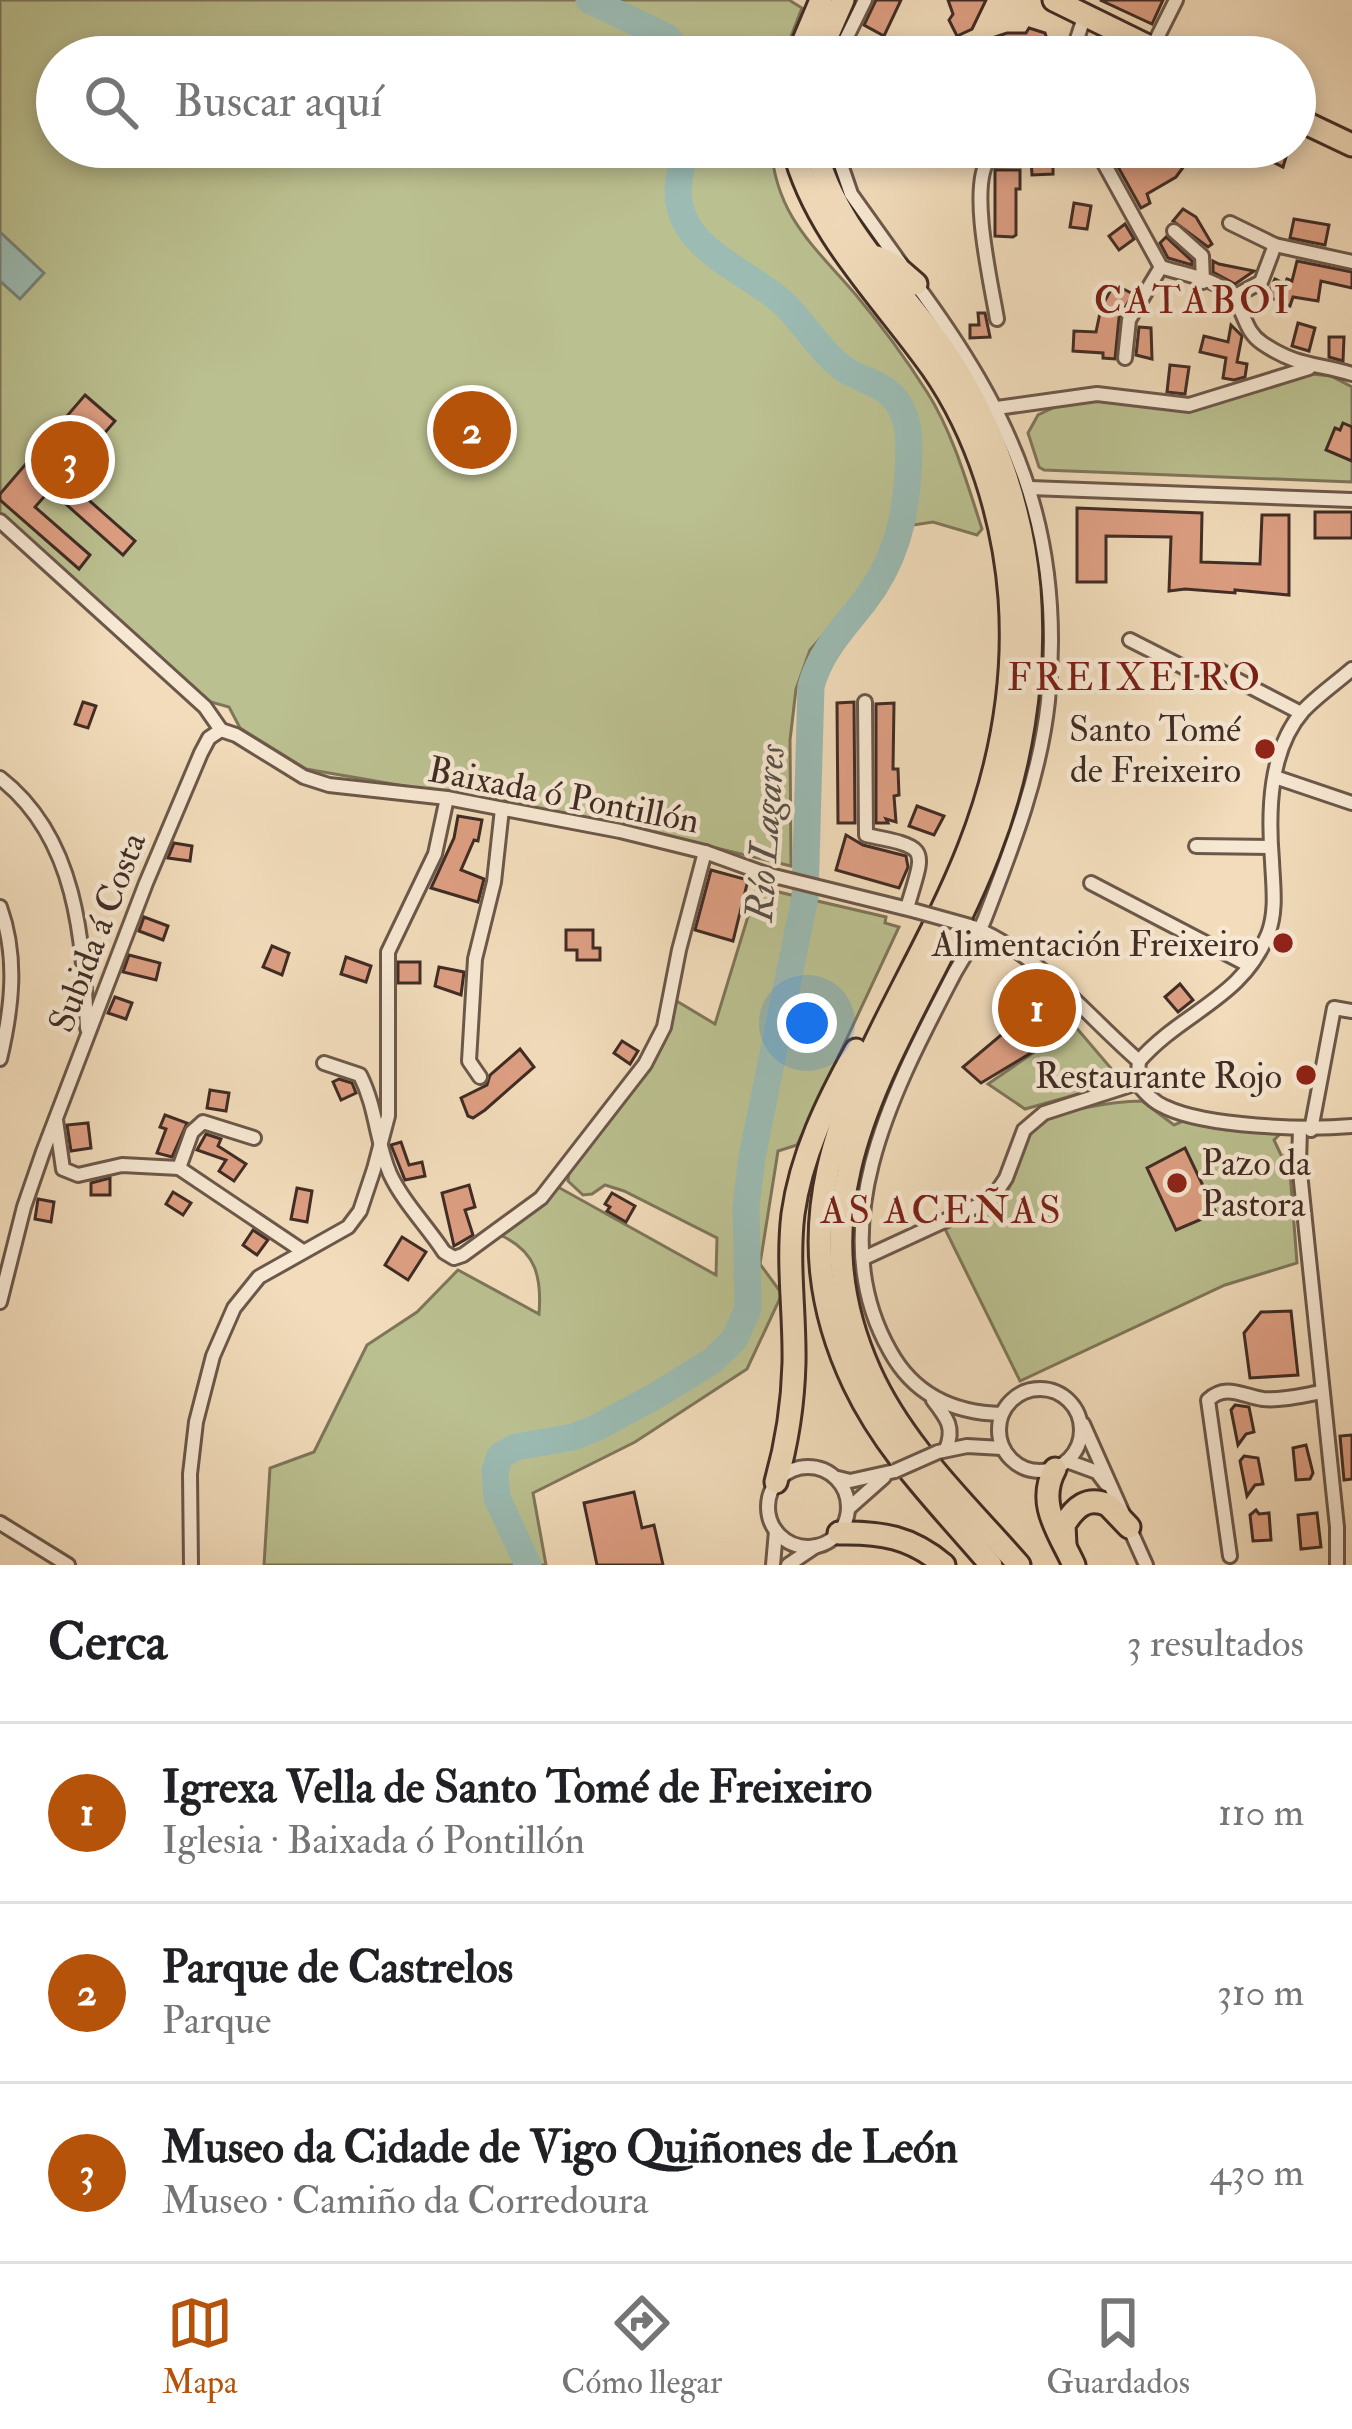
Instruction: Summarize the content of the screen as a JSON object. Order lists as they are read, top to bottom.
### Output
{
  "streets": {
    "street": ["Baixada ó Pontillón", "Subida á Costa"]
  },
  "crossings": [
    ["Baixada ó Pontillón", "Subida á Costa"]
  ],
  "districts": ["CATABOI", "FREIXEIRO", "AS ACEÑAS"],
  "water": ["Río Lagares"],
  "places": [
    "Santo Tomé de Freixeiro",
    "Alimentación Freixeiro",
    "Restaurante Rojo",
    "Pazo da Pastora"
  ],
  "page": {
    "search": "Buscar aquí",
    "pins": ["2", "3", "1"],
    "heading": ["Cerca", "3 resultados"],
    "list": [
      {
        "mark": "1",
        "name": "Igrexa Vella de Santo Tomé de Freixeiro",
        "note": "Iglesia · Baixada ó Pontillón",
        "value": "110 m"
      },
      {
        "mark": "2",
        "name": "Parque de Castrelos",
        "note": "Parque",
        "value": "310 m"
      },
      {
        "mark": "3",
        "name": "Museo da Cidade de Vigo Quiñones de León",
        "note": "Museo · Camiño da Corredoura",
        "value": "430 m"
      }
    ],
    "nav": ["Mapa", "Cómo llegar", "Guardados"]
  }
}
